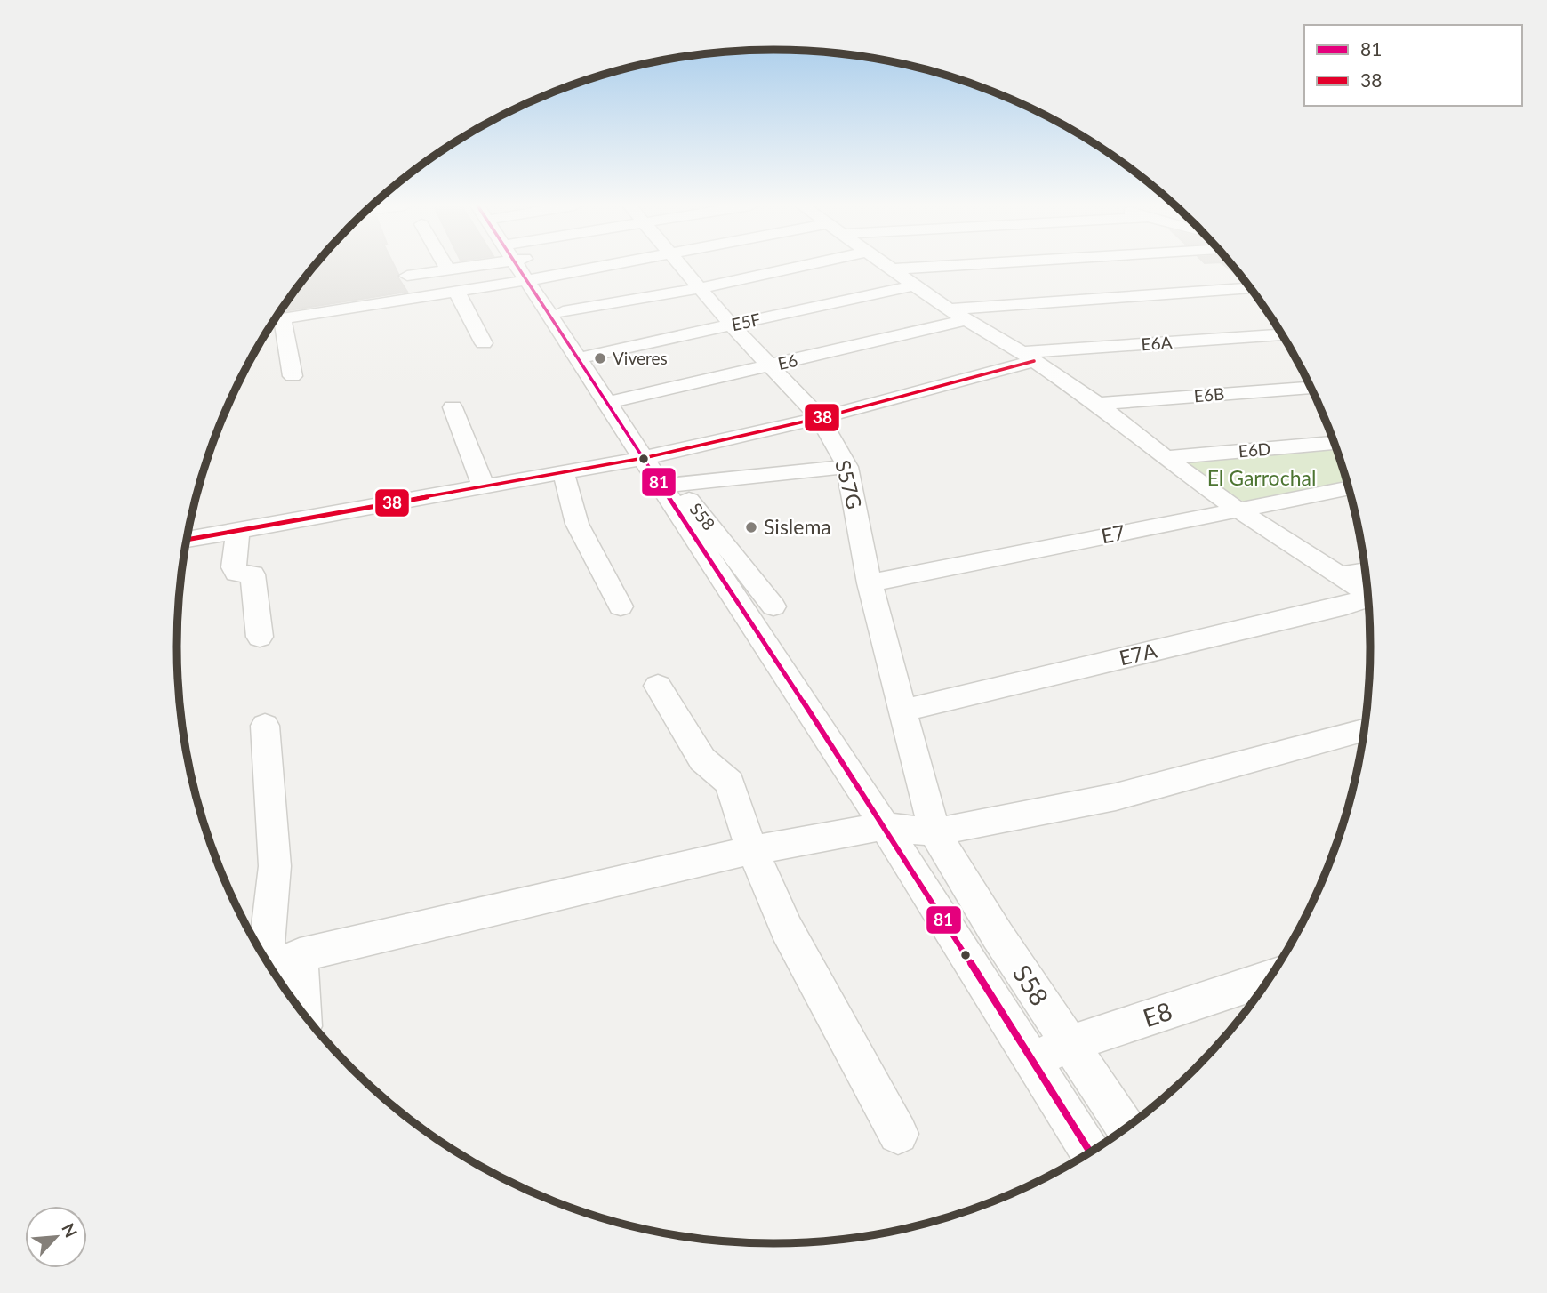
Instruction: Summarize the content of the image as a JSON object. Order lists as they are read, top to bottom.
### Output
{
  "streets": {
    "street": [
      "E5F",
      "E6A",
      "E6",
      "E6B",
      "E6D",
      "S57G",
      "S58",
      "E7",
      "E7A",
      "E8"
    ]
  },
  "crossings": [
    ["E5F", "S57G"],
    ["E5F", "S58"],
    ["E6A", "S57G"],
    ["E6A", "S58"],
    ["E6", "S57G"],
    ["E6", "S58"],
    ["S57G", "S58"],
    ["S57G", "E7"],
    ["S57G", "E7A"],
    ["S58", "E8"],
    ["E7", "E7A"]
  ],
  "parks": ["El Garrochal"],
  "places": ["Viveres", "Sislema"],
  "lines": ["transit line 81", "transit line 38"],
  "legend": ["81", "38"],
  "north": "top right"
}
